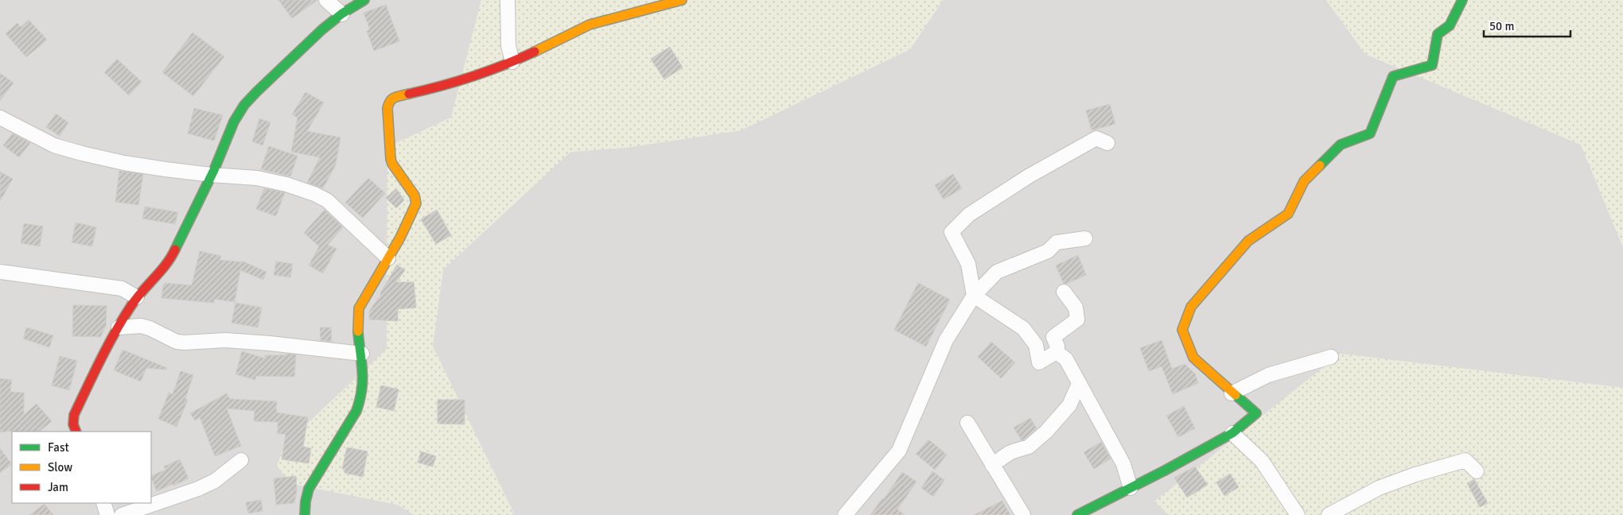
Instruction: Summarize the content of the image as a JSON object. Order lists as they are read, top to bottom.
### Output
{
  "legend": ["Fast", "Slow", "Jam"],
  "scale_bar": "50 m"
}
